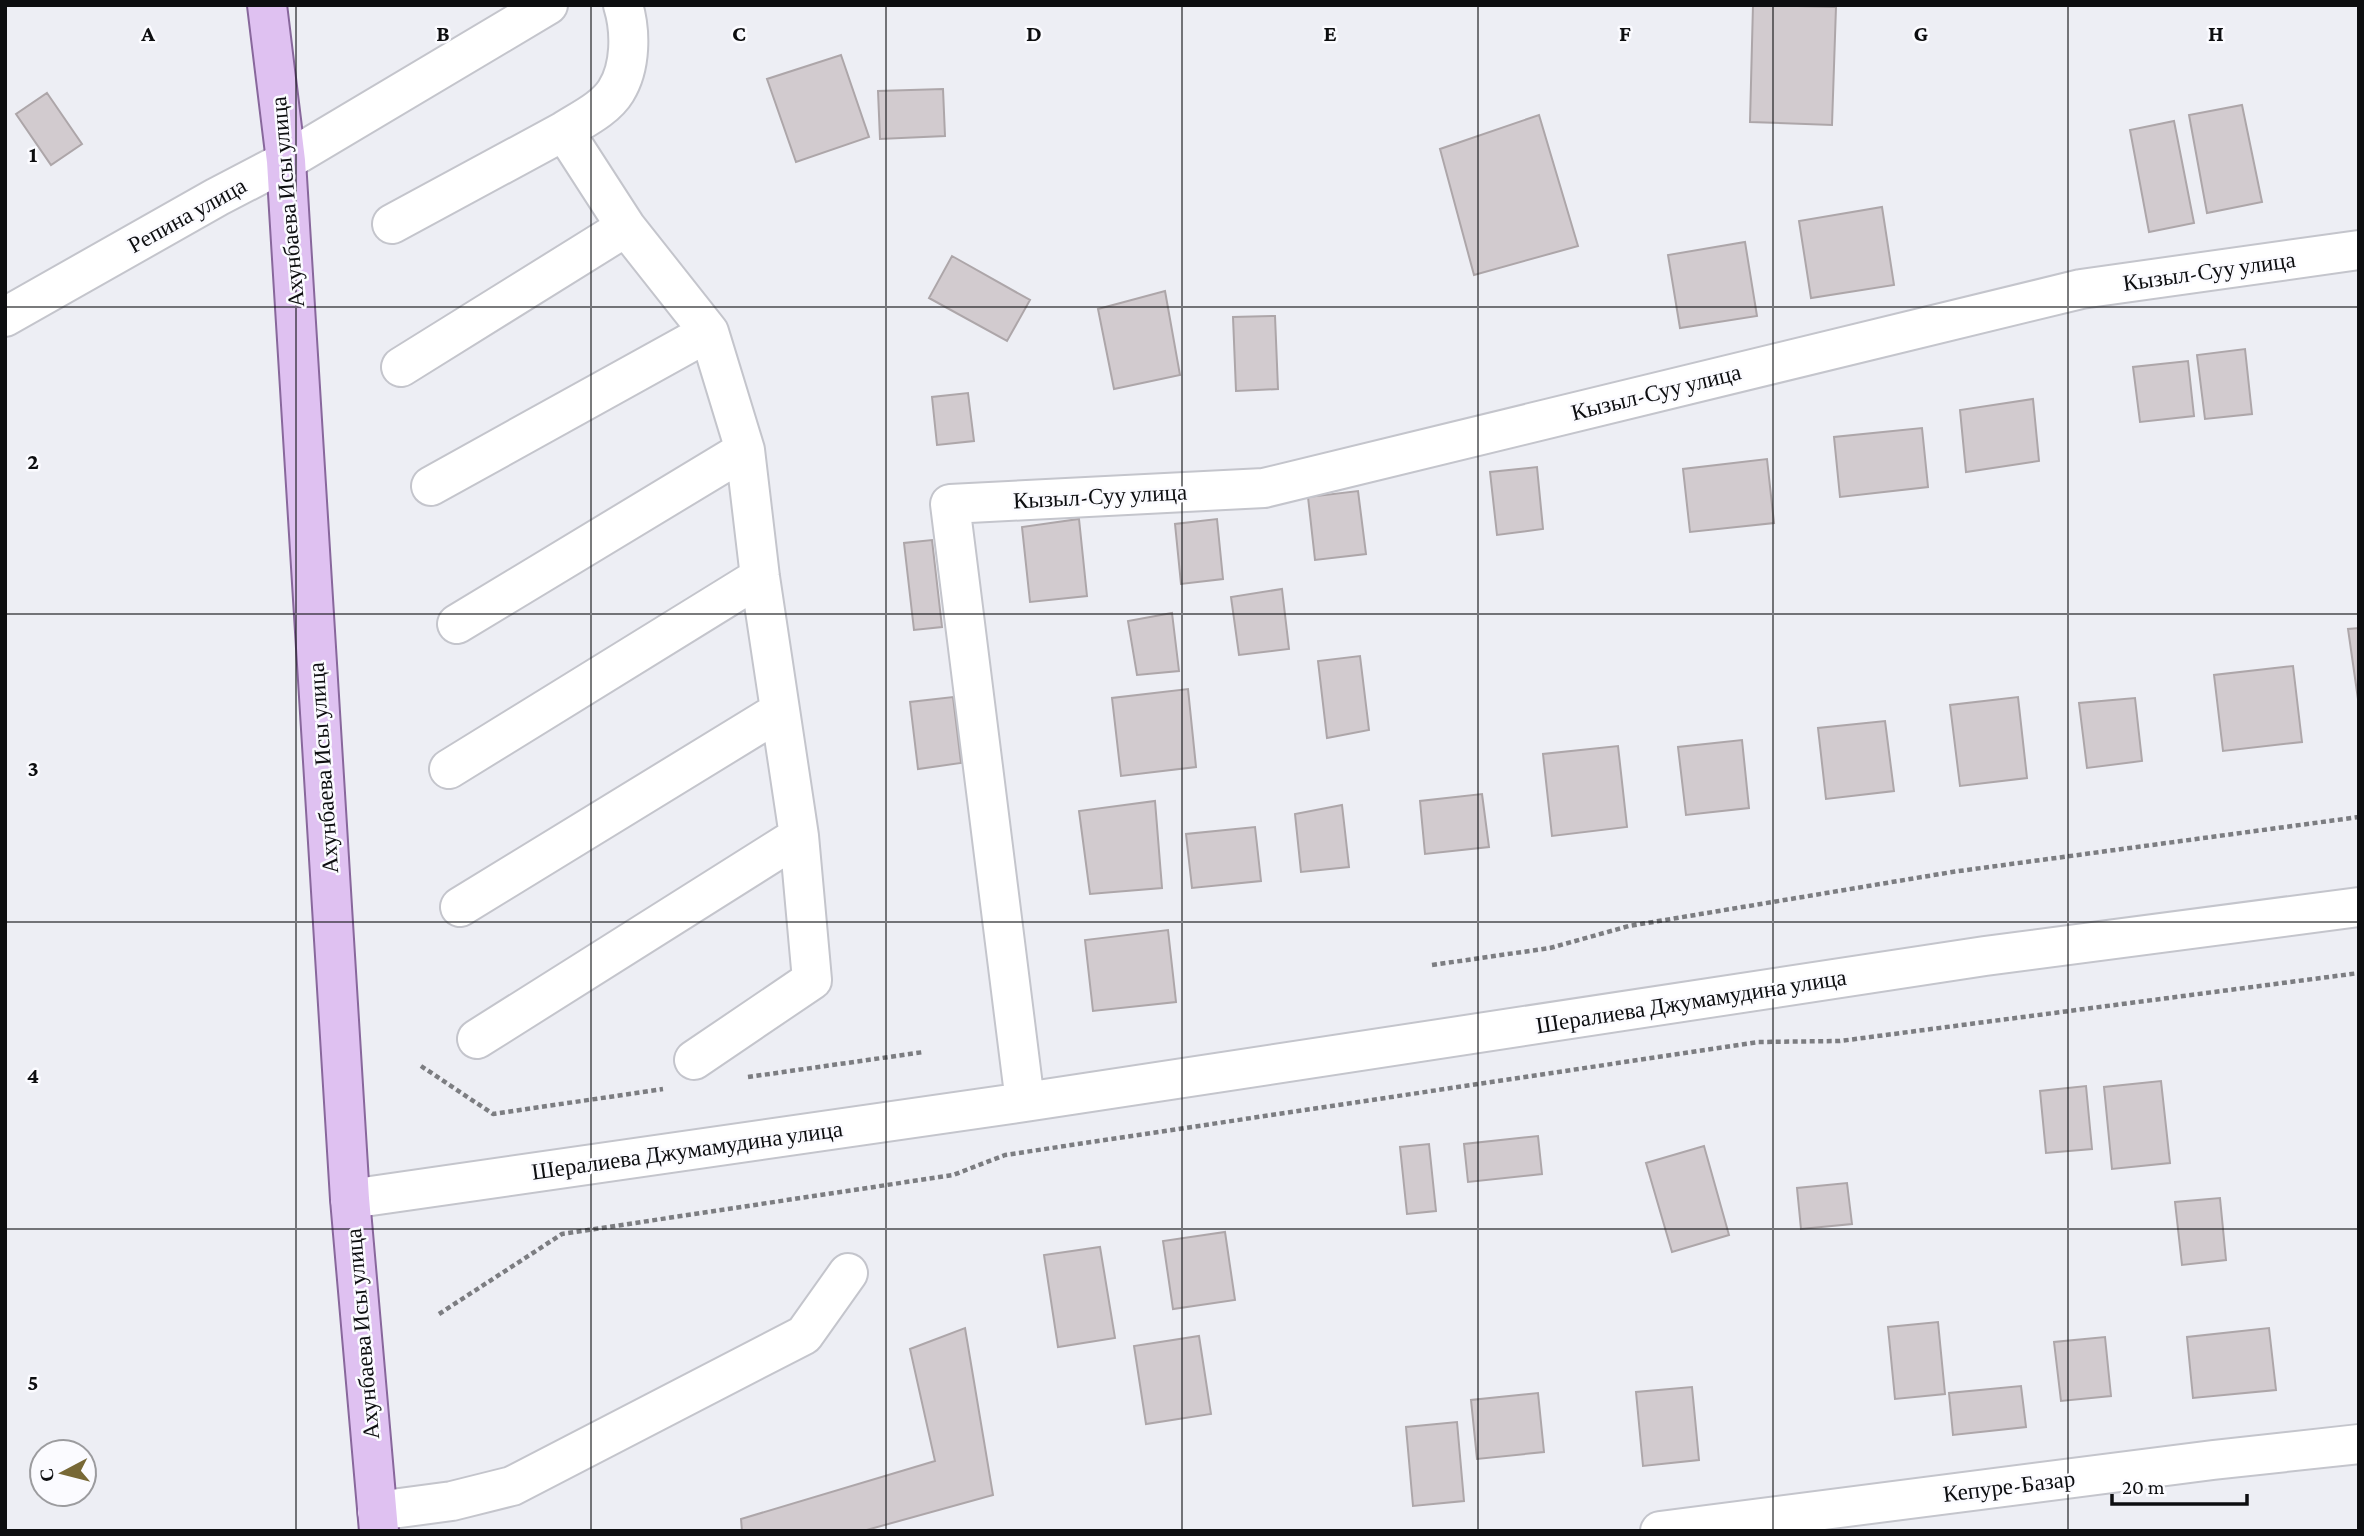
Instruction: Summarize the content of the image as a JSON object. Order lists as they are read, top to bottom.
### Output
{
  "streets": {
    "main road": ["Ахунбаева Исы улица"],
    "street": [
      "Репина улица",
      "Кызыл-Суу улица",
      "Шералиева Джумамудина улица",
      "Кепуре-Базар"
    ]
  },
  "crossings": [
    ["Ахунбаева Исы улица", "Репина улица"],
    ["Ахунбаева Исы улица", "Шералиева Джумамудина улица"],
    ["Кызыл-Суу улица", "Шералиева Джумамудина улица"]
  ],
  "scale_bar": "20 m",
  "north": "left",
  "grid": {
    "columns": [
      "A",
      "B",
      "C",
      "D",
      "E",
      "F",
      "G",
      "H"
    ],
    "rows": [
      "1",
      "2",
      "3",
      "4",
      "5"
    ]
  }
}
